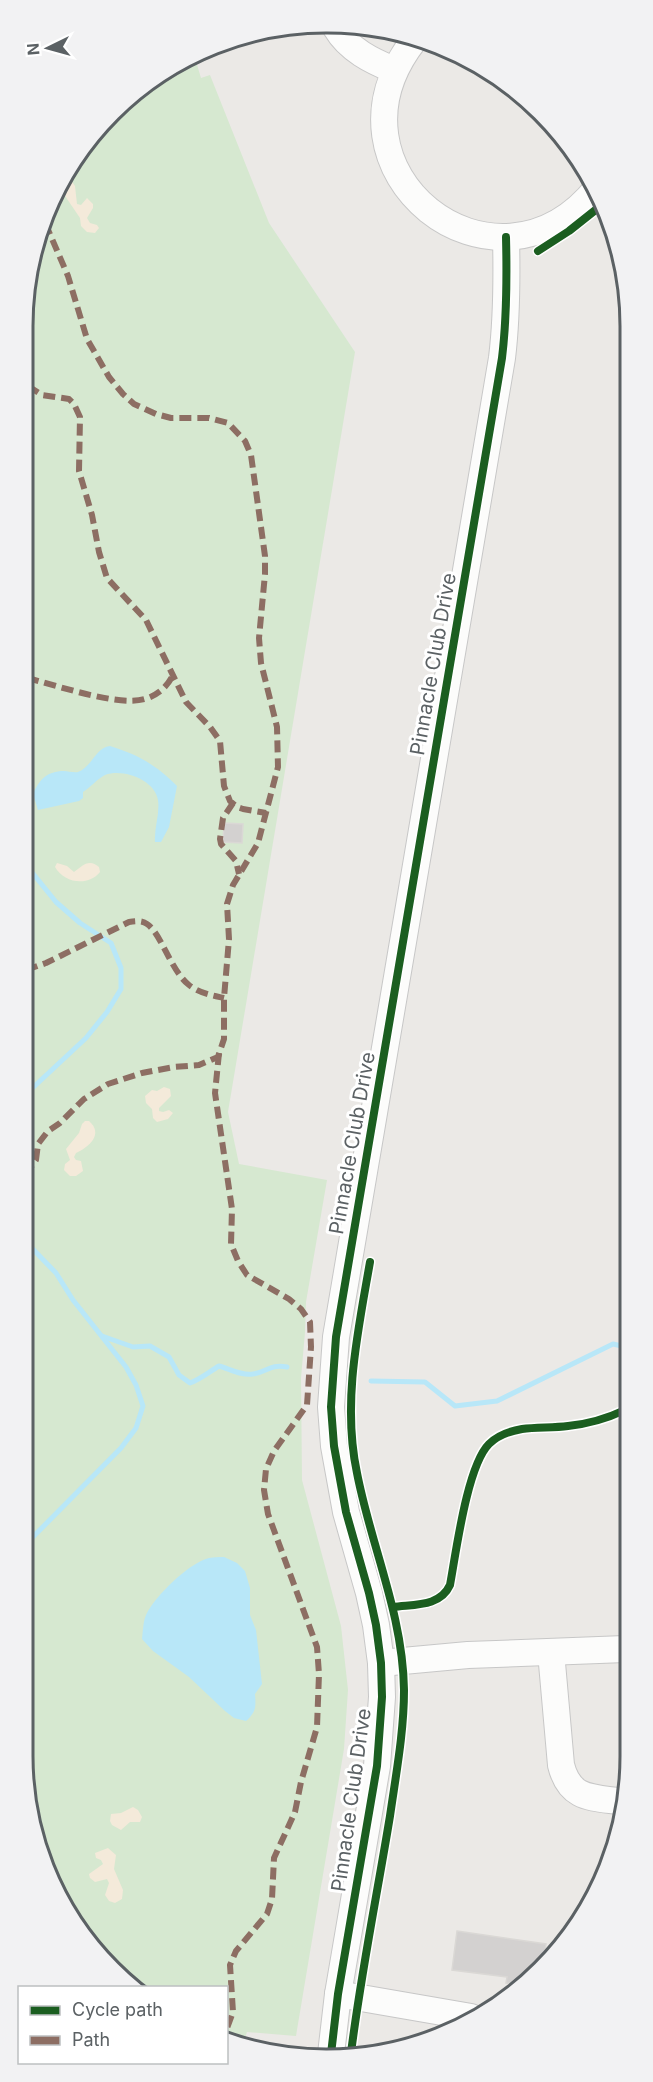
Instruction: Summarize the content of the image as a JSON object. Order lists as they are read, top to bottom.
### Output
{
  "streets": {
    "street": ["Pinnacle Club Drive"]
  },
  "legend": ["Cycle path", "Path"],
  "north": "left"
}
